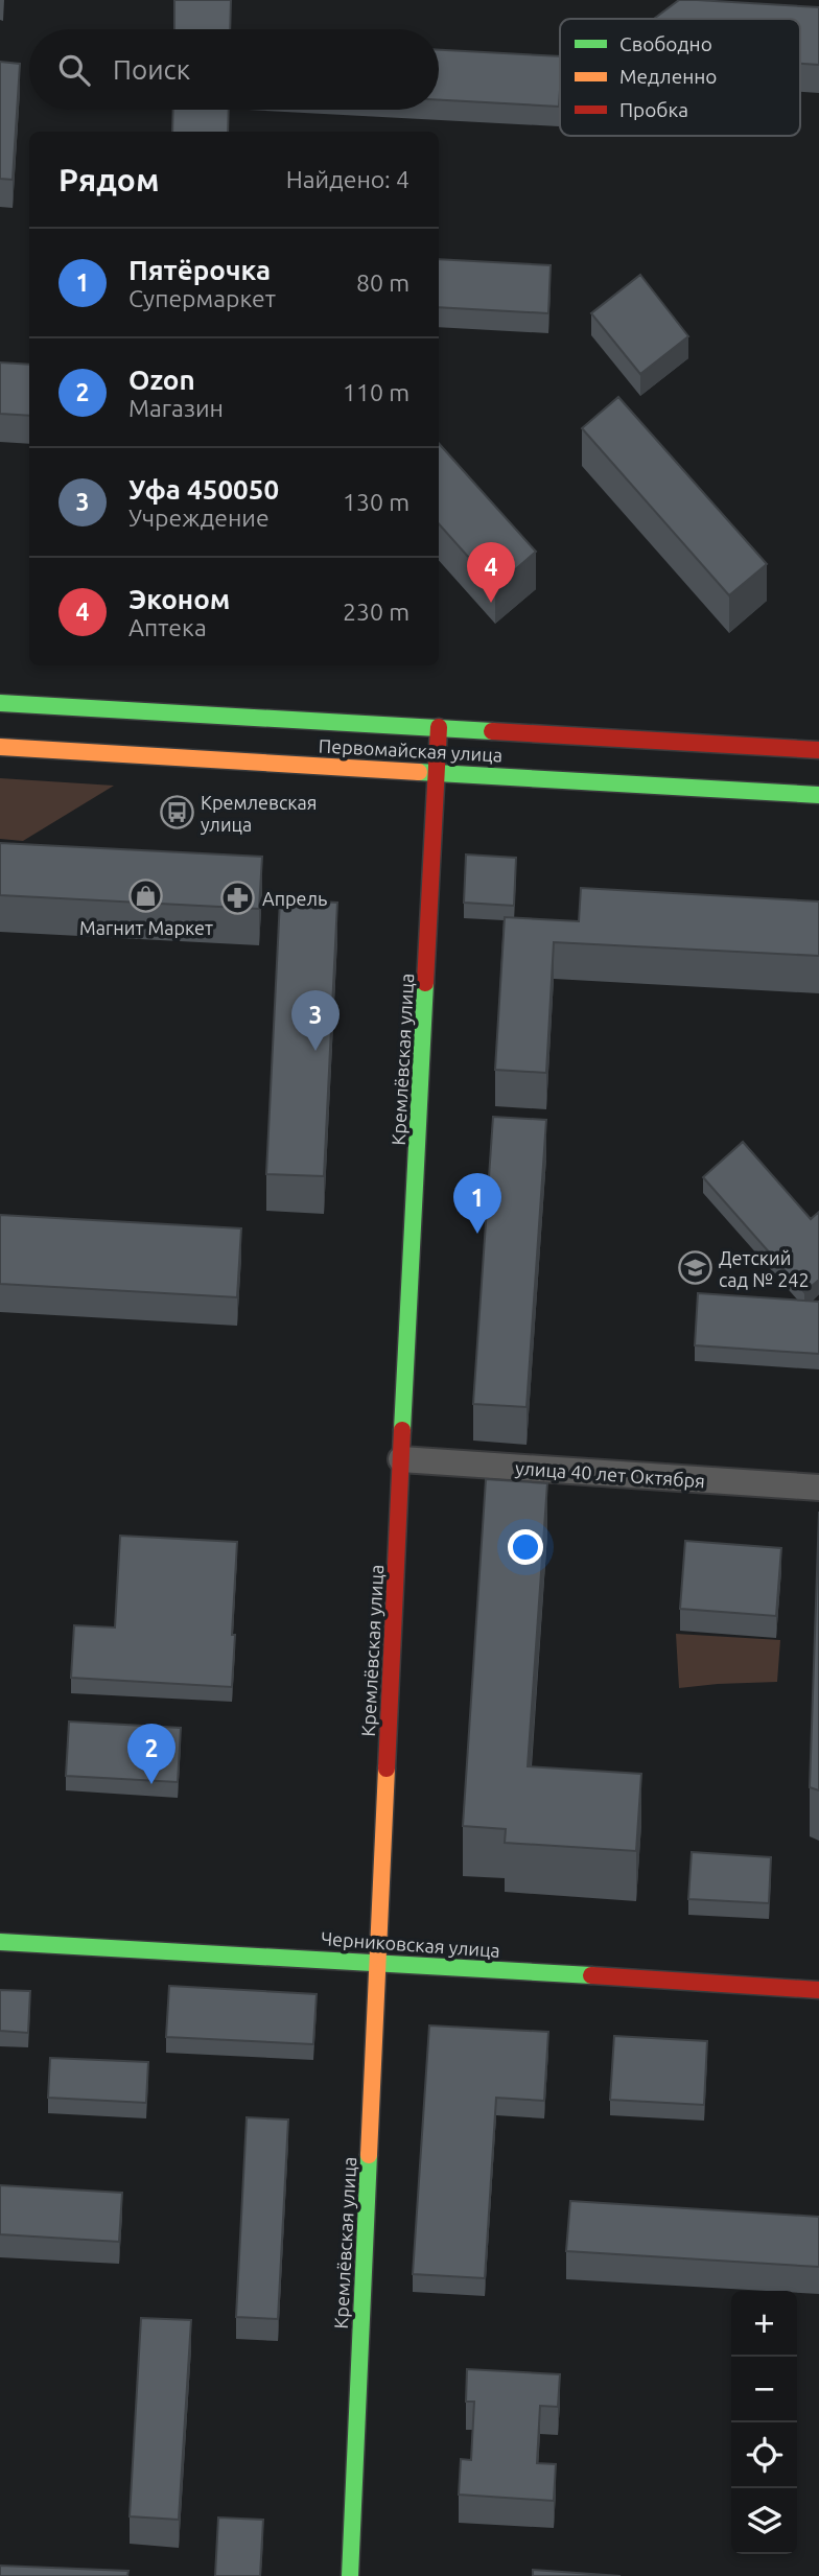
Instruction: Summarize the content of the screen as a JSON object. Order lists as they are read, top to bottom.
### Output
{
  "streets": {
    "street": [
      "Первомайская улица",
      "Кремлёвская улица",
      "улица 40 лет Октября",
      "Черниковская улица"
    ]
  },
  "crossings": [
    ["Первомайская улица", "Кремлёвская улица"],
    ["Кремлёвская улица", "улица 40 лет Октября"],
    ["Кремлёвская улица", "Черниковская улица"]
  ],
  "places": {
    "bus stop": ["Кремлевская улица"],
    "shop": ["Магнит Маркет"],
    "pharmacy": ["Апрель"],
    "school or university": ["Детский сад № 242"]
  },
  "legend": ["Свободно", "Медленно", "Пробка"],
  "page": {
    "search": "Поиск",
    "heading": ["Рядом", "Найдено: 4"],
    "list": [
      {
        "mark": "1",
        "name": "Пятёрочка",
        "note": "Супермаркет",
        "value": "80 m"
      },
      {
        "mark": "2",
        "name": "Ozon",
        "note": "Магазин",
        "value": "110 m"
      },
      {
        "mark": "3",
        "name": "Уфа 450050",
        "note": "Учреждение",
        "value": "130 m"
      },
      {
        "mark": "4",
        "name": "Эконом",
        "note": "Аптека",
        "value": "230 m"
      }
    ],
    "pins": [
      "4",
      "3",
      "1",
      "2"
    ],
    "map_buttons": ["+", "−"]
  }
}
